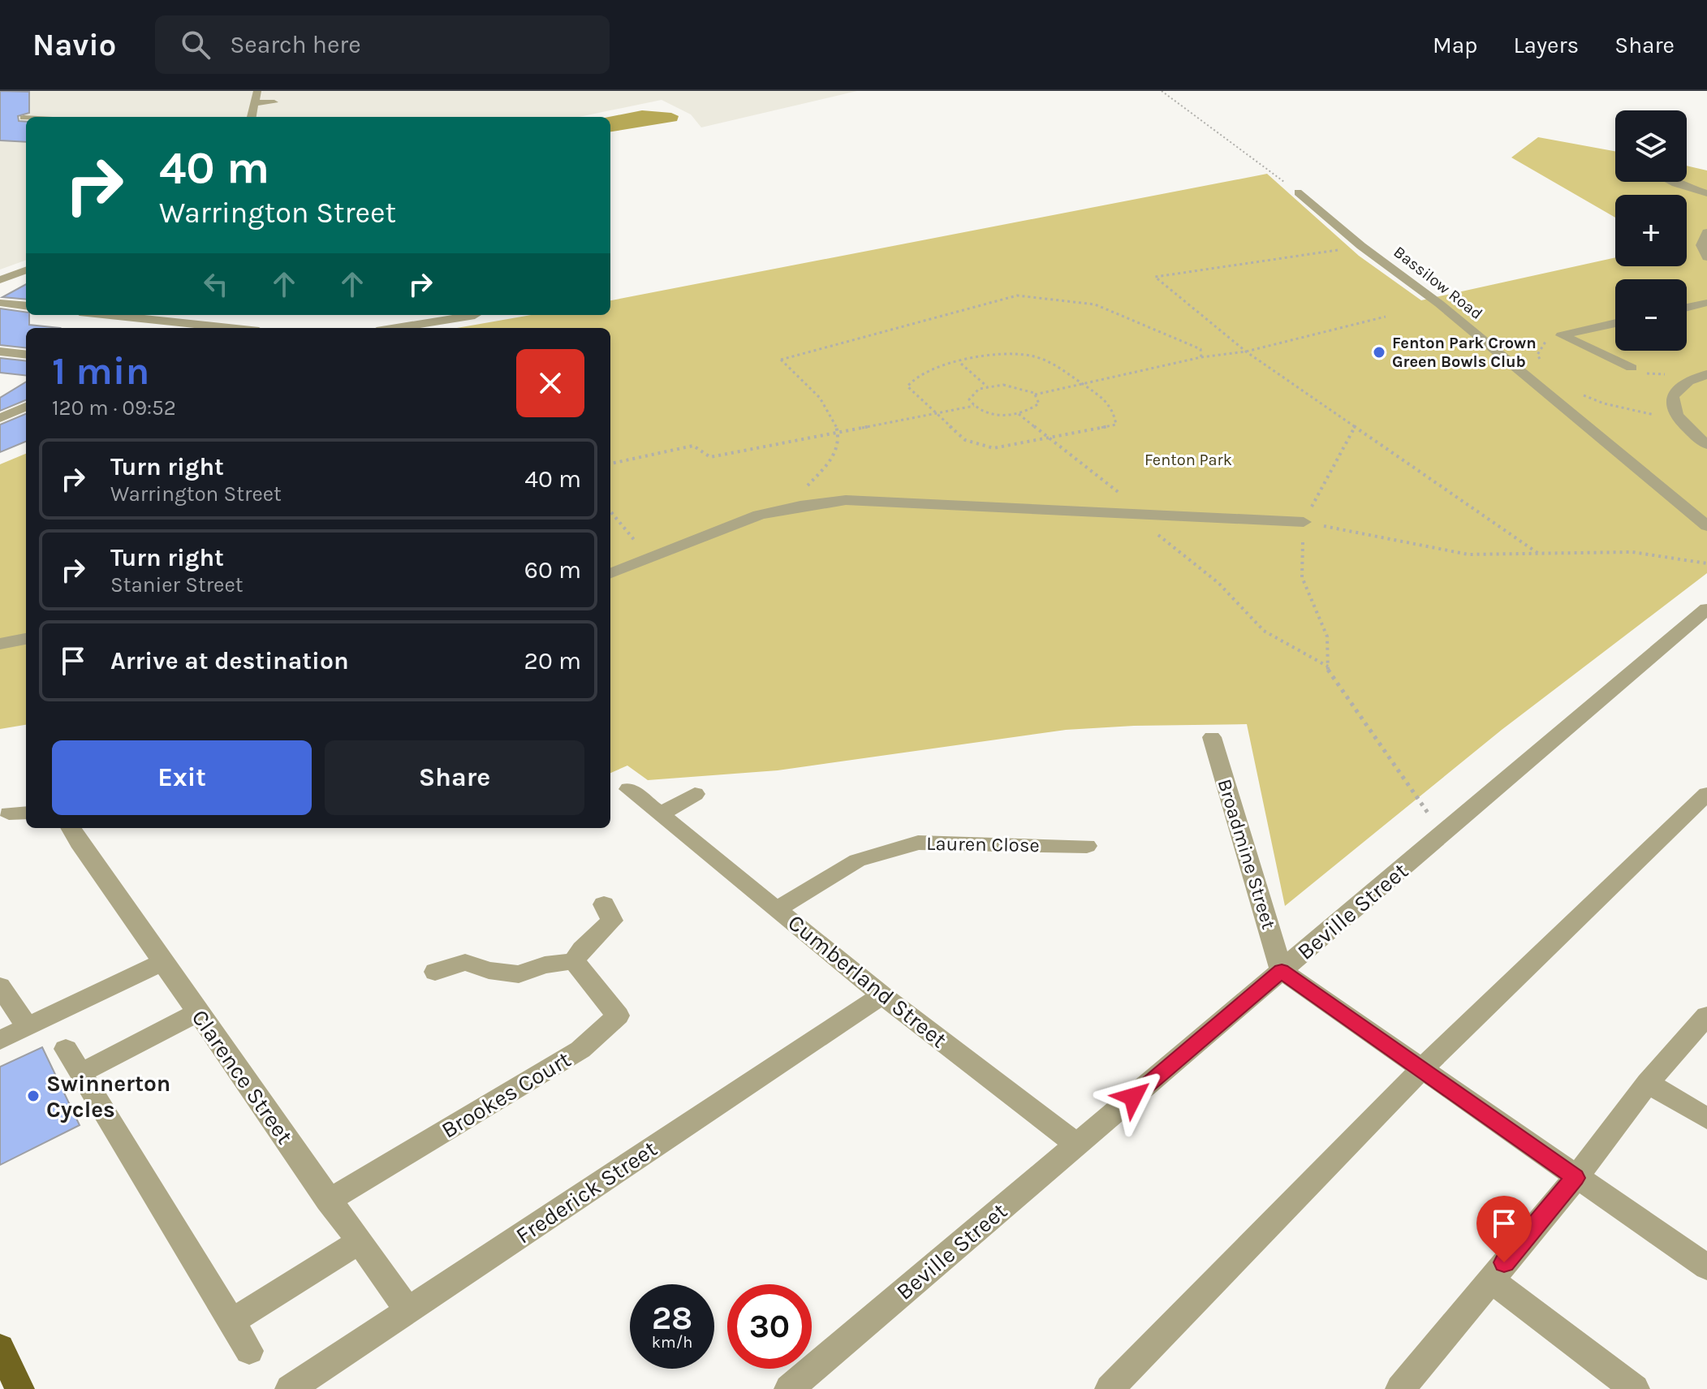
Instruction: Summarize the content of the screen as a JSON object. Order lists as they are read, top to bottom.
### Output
{
  "streets": {
    "street": [
      "Bassilow Road",
      "Lauren Close",
      "Broadmine Street",
      "Beville Street",
      "Cumberland Street",
      "Clarence Street",
      "Brookes Court",
      "Frederick Street"
    ]
  },
  "crossings": [
    ["Lauren Close", "Cumberland Street"],
    ["Broadmine Street", "Beville Street"],
    ["Beville Street", "Cumberland Street"],
    ["Cumberland Street", "Frederick Street"],
    ["Clarence Street", "Brookes Court"],
    ["Clarence Street", "Frederick Street"]
  ],
  "parks": ["Fenton Park"],
  "places": ["Fenton Park Crown Green Bowls Club", "Swinnerton Cycles"],
  "page": {
    "header": "Navio",
    "search": "Search here",
    "nav": ["Map", "Layers", "Share"],
    "map_buttons": ["+", "−"],
    "turn": ["40 m", "Warrington Street"],
    "heading": ["1 min", "120 m · 09:52"],
    "list": [
      {
        "name": "Turn right",
        "note": "Warrington Street",
        "value": "40 m"
      },
      {
        "name": "Turn right",
        "note": "Stanier Street",
        "value": "60 m"
      },
      {
        "name": "Arrive at destination",
        "value": "20 m"
      }
    ],
    "buttons": ["Exit", "Share"],
    "speed": "28 km/h",
    "limit": "30"
  }
}
